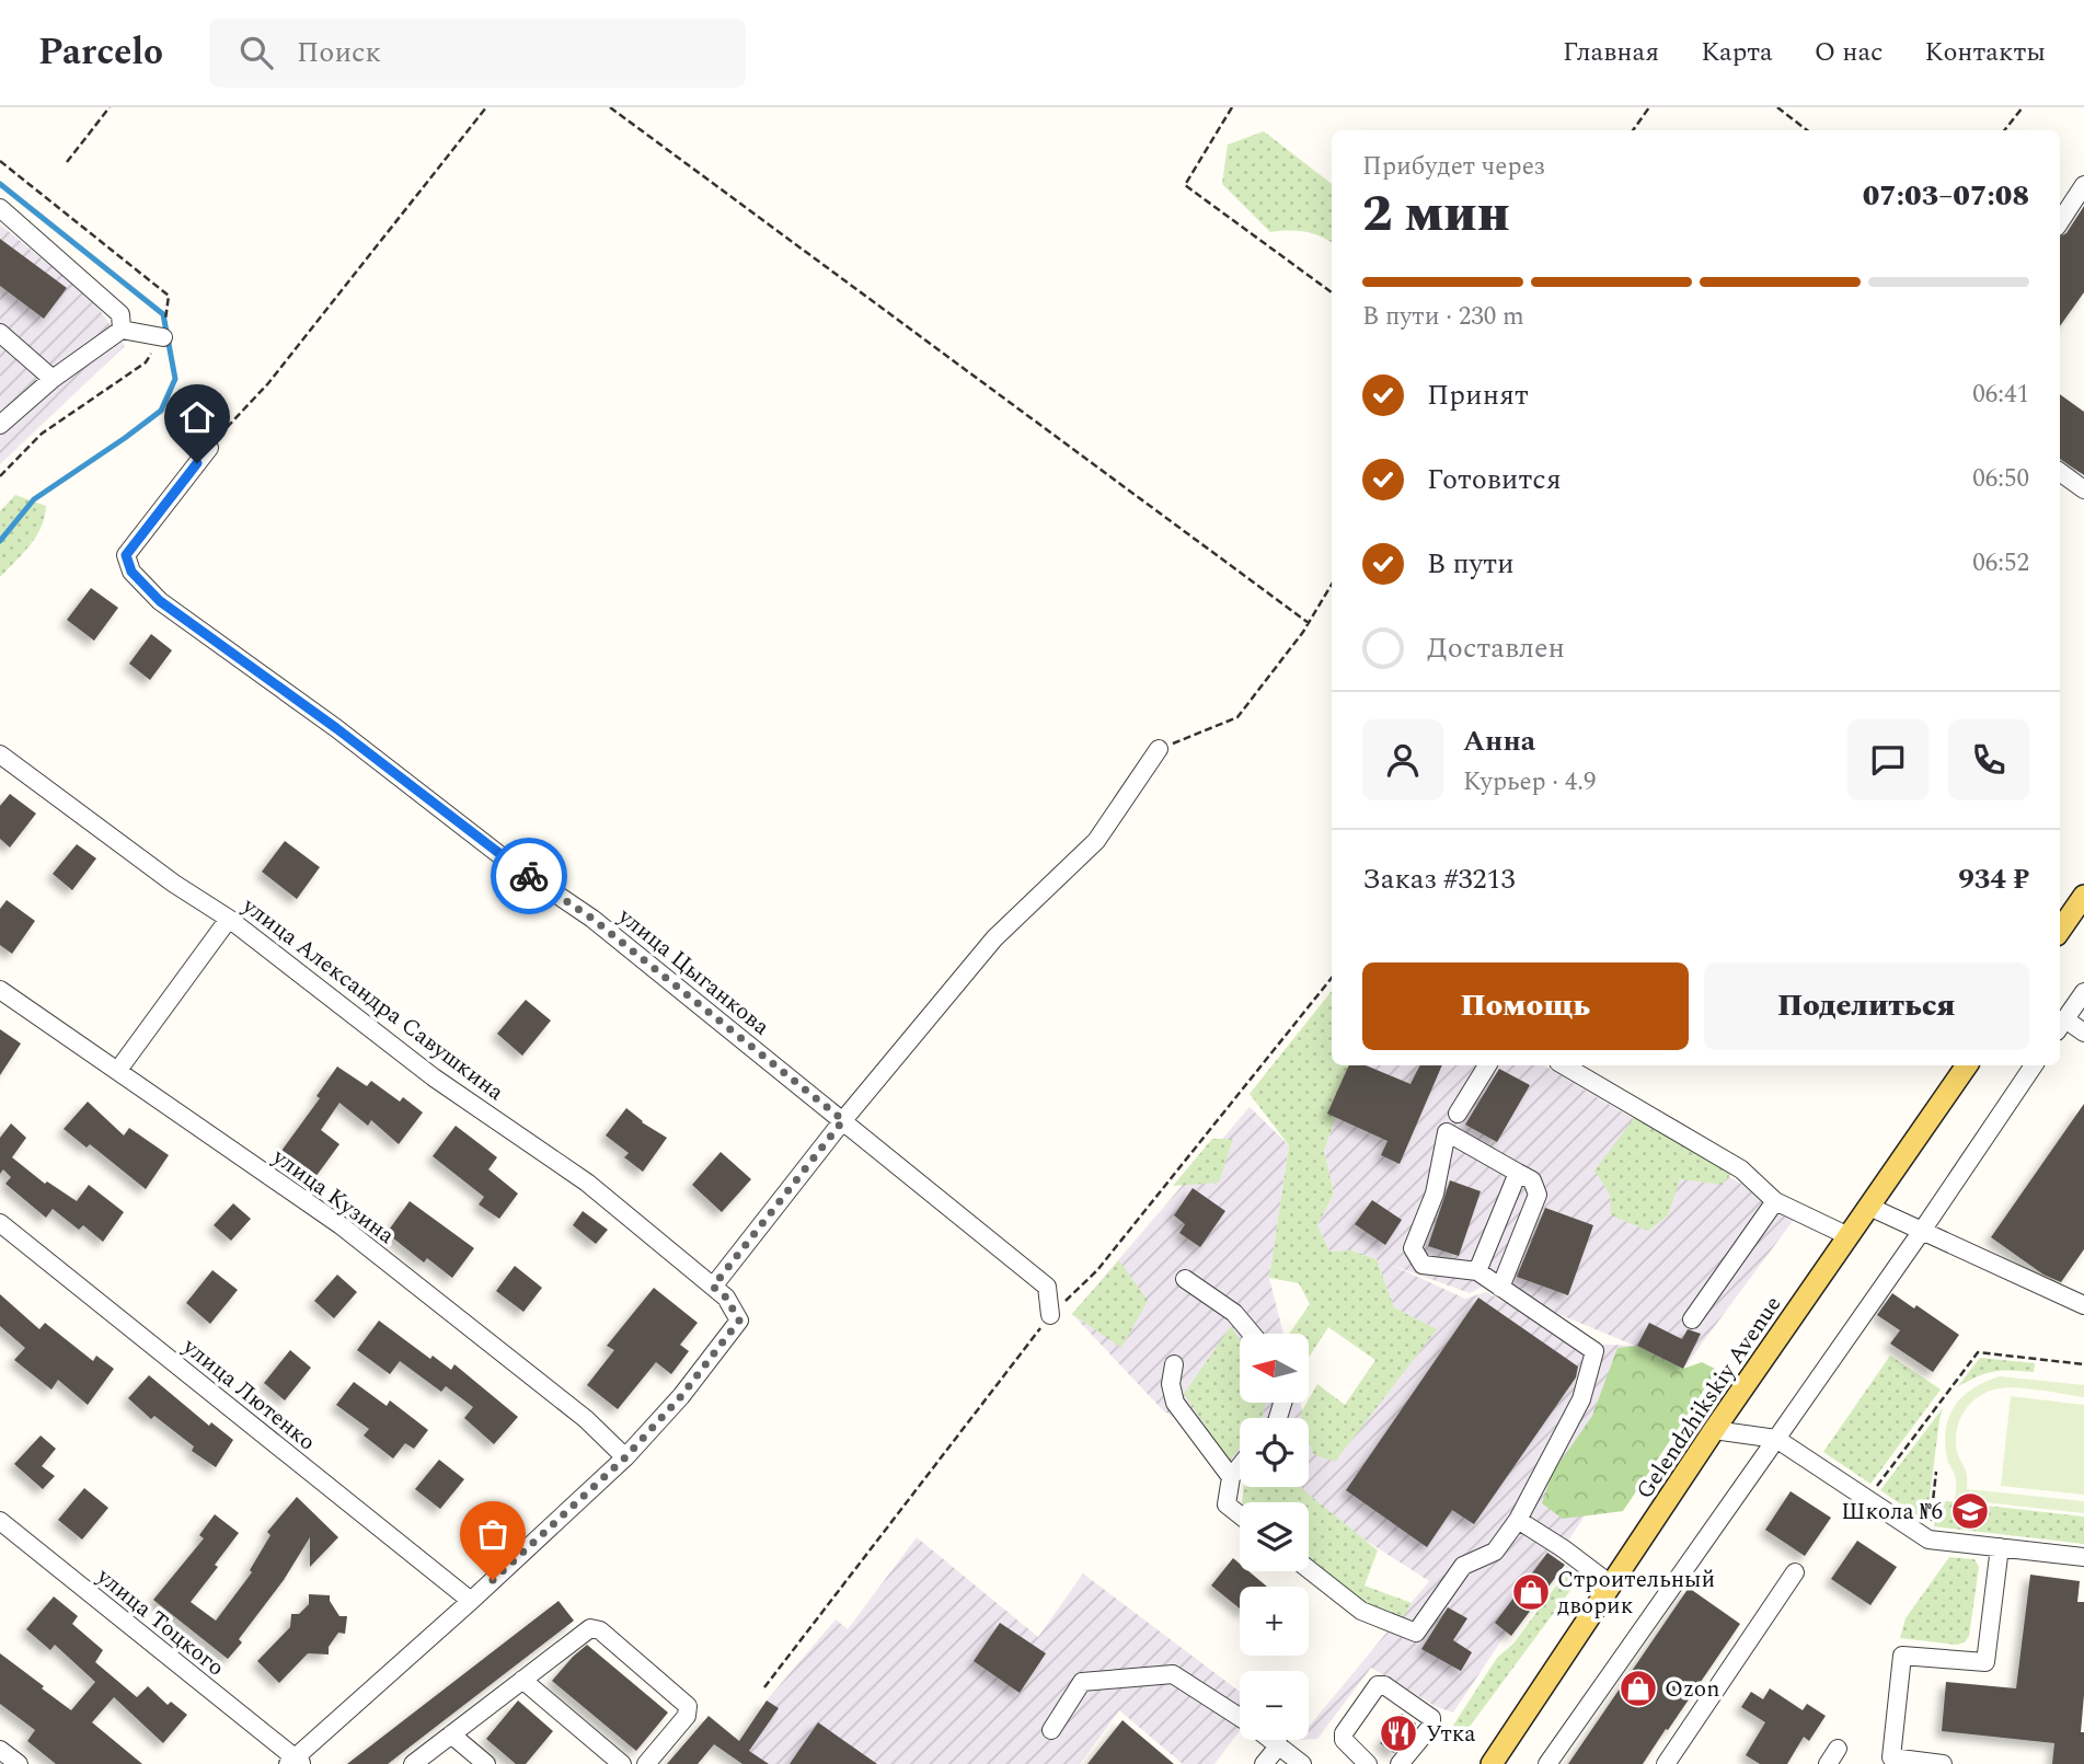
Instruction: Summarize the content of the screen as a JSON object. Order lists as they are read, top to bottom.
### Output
{
  "streets": {
    "main road": ["Gelendzhikskiy Avenue"],
    "street": [
      "улица Цыганкова",
      "улица Александра Савушкина",
      "улица Кузина",
      "улица Лютенко",
      "улица Тоцкого"
    ]
  },
  "crossings": [
    ["улица Александра Савушкина", "улица Кузина"]
  ],
  "places": {
    "school or university": ["Школа №6"],
    "shop": ["Строительный дворик", "Ozon"],
    "restaurant": ["Утка"]
  },
  "north": "left",
  "page": {
    "header": "Parcelo",
    "search": "Поиск",
    "nav": [
      "Главная",
      "Карта",
      "О нас",
      "Контакты"
    ],
    "heading": ["2 мин", "Прибудет через", "07:03–07:08"],
    "panel": [
      "Анна",
      "Курьер · 4.9",
      "Заказ #3213",
      "934 ₽"
    ],
    "bar": "В пути · 230 m",
    "list": [
      ["Принят", "06:41"],
      ["Готовится", "06:50"],
      ["В пути", "06:52"],
      "Доставлен"
    ],
    "buttons": ["Помощь", "Поделиться"],
    "map_buttons": ["+", "−"]
  }
}
